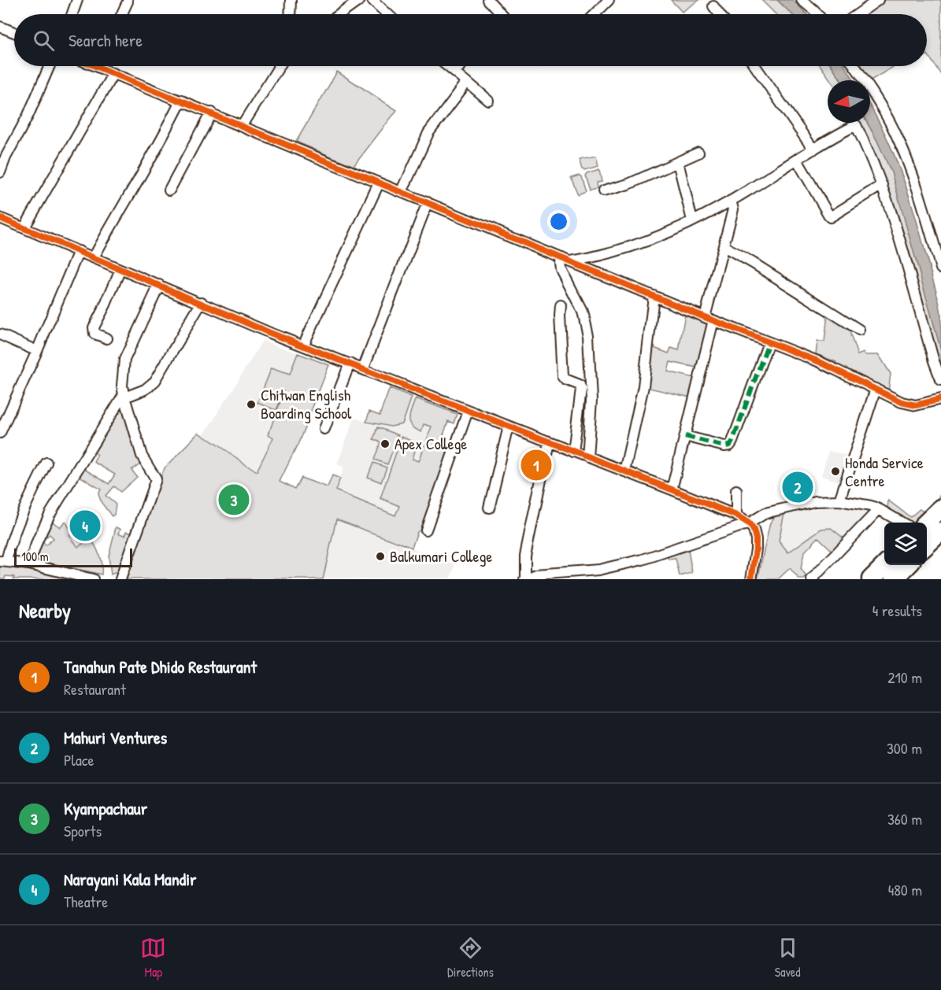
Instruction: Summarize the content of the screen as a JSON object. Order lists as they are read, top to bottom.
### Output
{
  "places": [
    "Chitwan English Boarding School",
    "Apex College",
    "Honda Service Centre",
    "Balkumari College"
  ],
  "scale_bar": "100 m",
  "north": "left",
  "page": {
    "search": "Search here",
    "pins": [
      "1",
      "2",
      "3",
      "4"
    ],
    "scale": "100 m",
    "heading": ["Nearby", "4 results"],
    "list": [
      {
        "mark": "1",
        "name": "Tanahun Pate Dhido Restaurant",
        "note": "Restaurant",
        "value": "210 m"
      },
      {
        "mark": "2",
        "name": "Mahuri Ventures",
        "note": "Place",
        "value": "300 m"
      },
      {
        "mark": "3",
        "name": "Kyampachaur",
        "note": "Sports",
        "value": "360 m"
      },
      {
        "mark": "4",
        "name": "Narayani Kala Mandir",
        "note": "Theatre",
        "value": "480 m"
      }
    ],
    "nav": ["Map", "Directions", "Saved"]
  }
}
